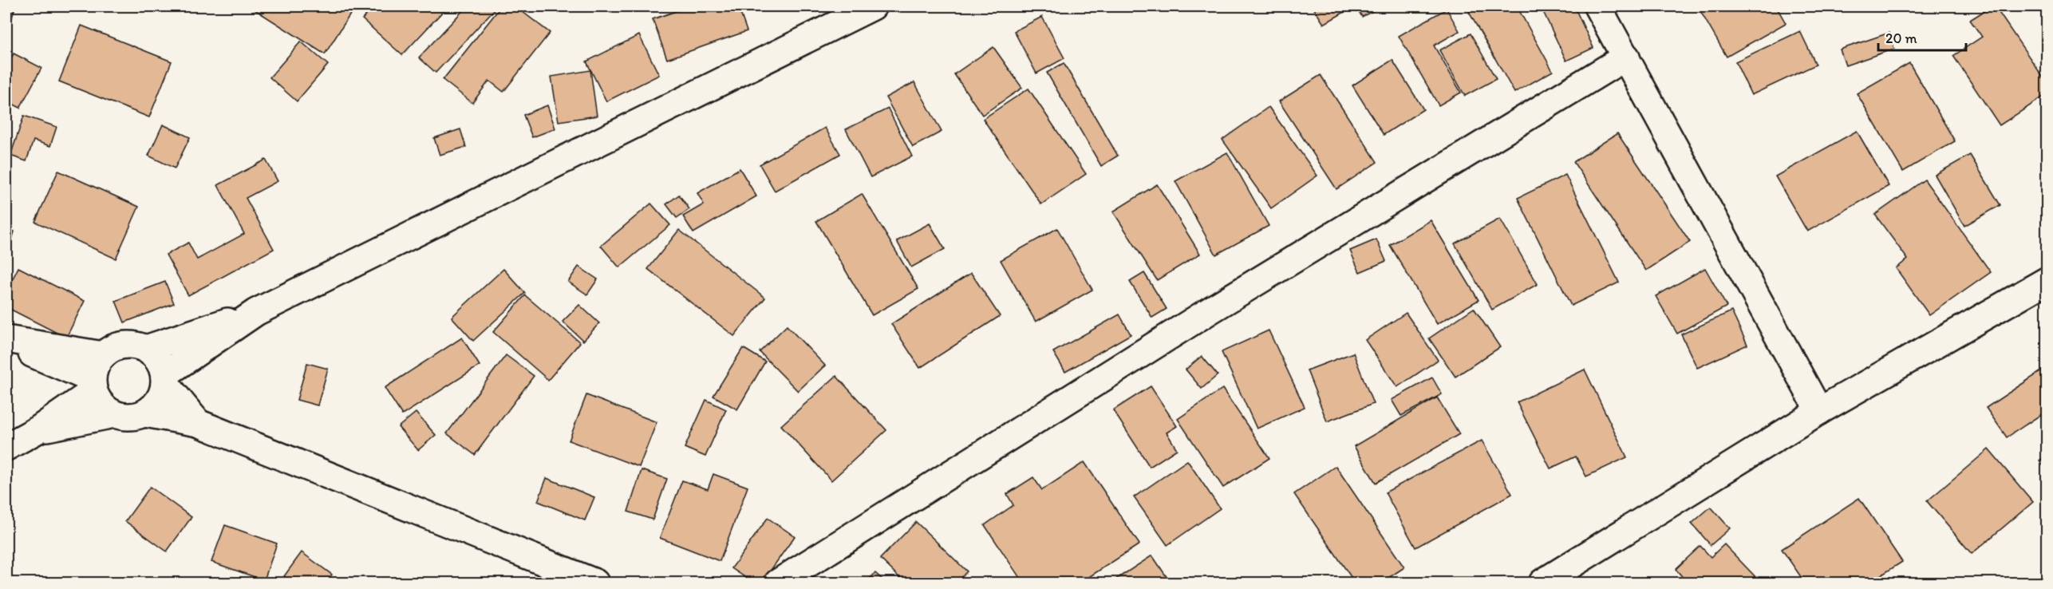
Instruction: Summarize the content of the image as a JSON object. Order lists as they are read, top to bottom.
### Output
{
  "scale_bar": "20 m"
}
